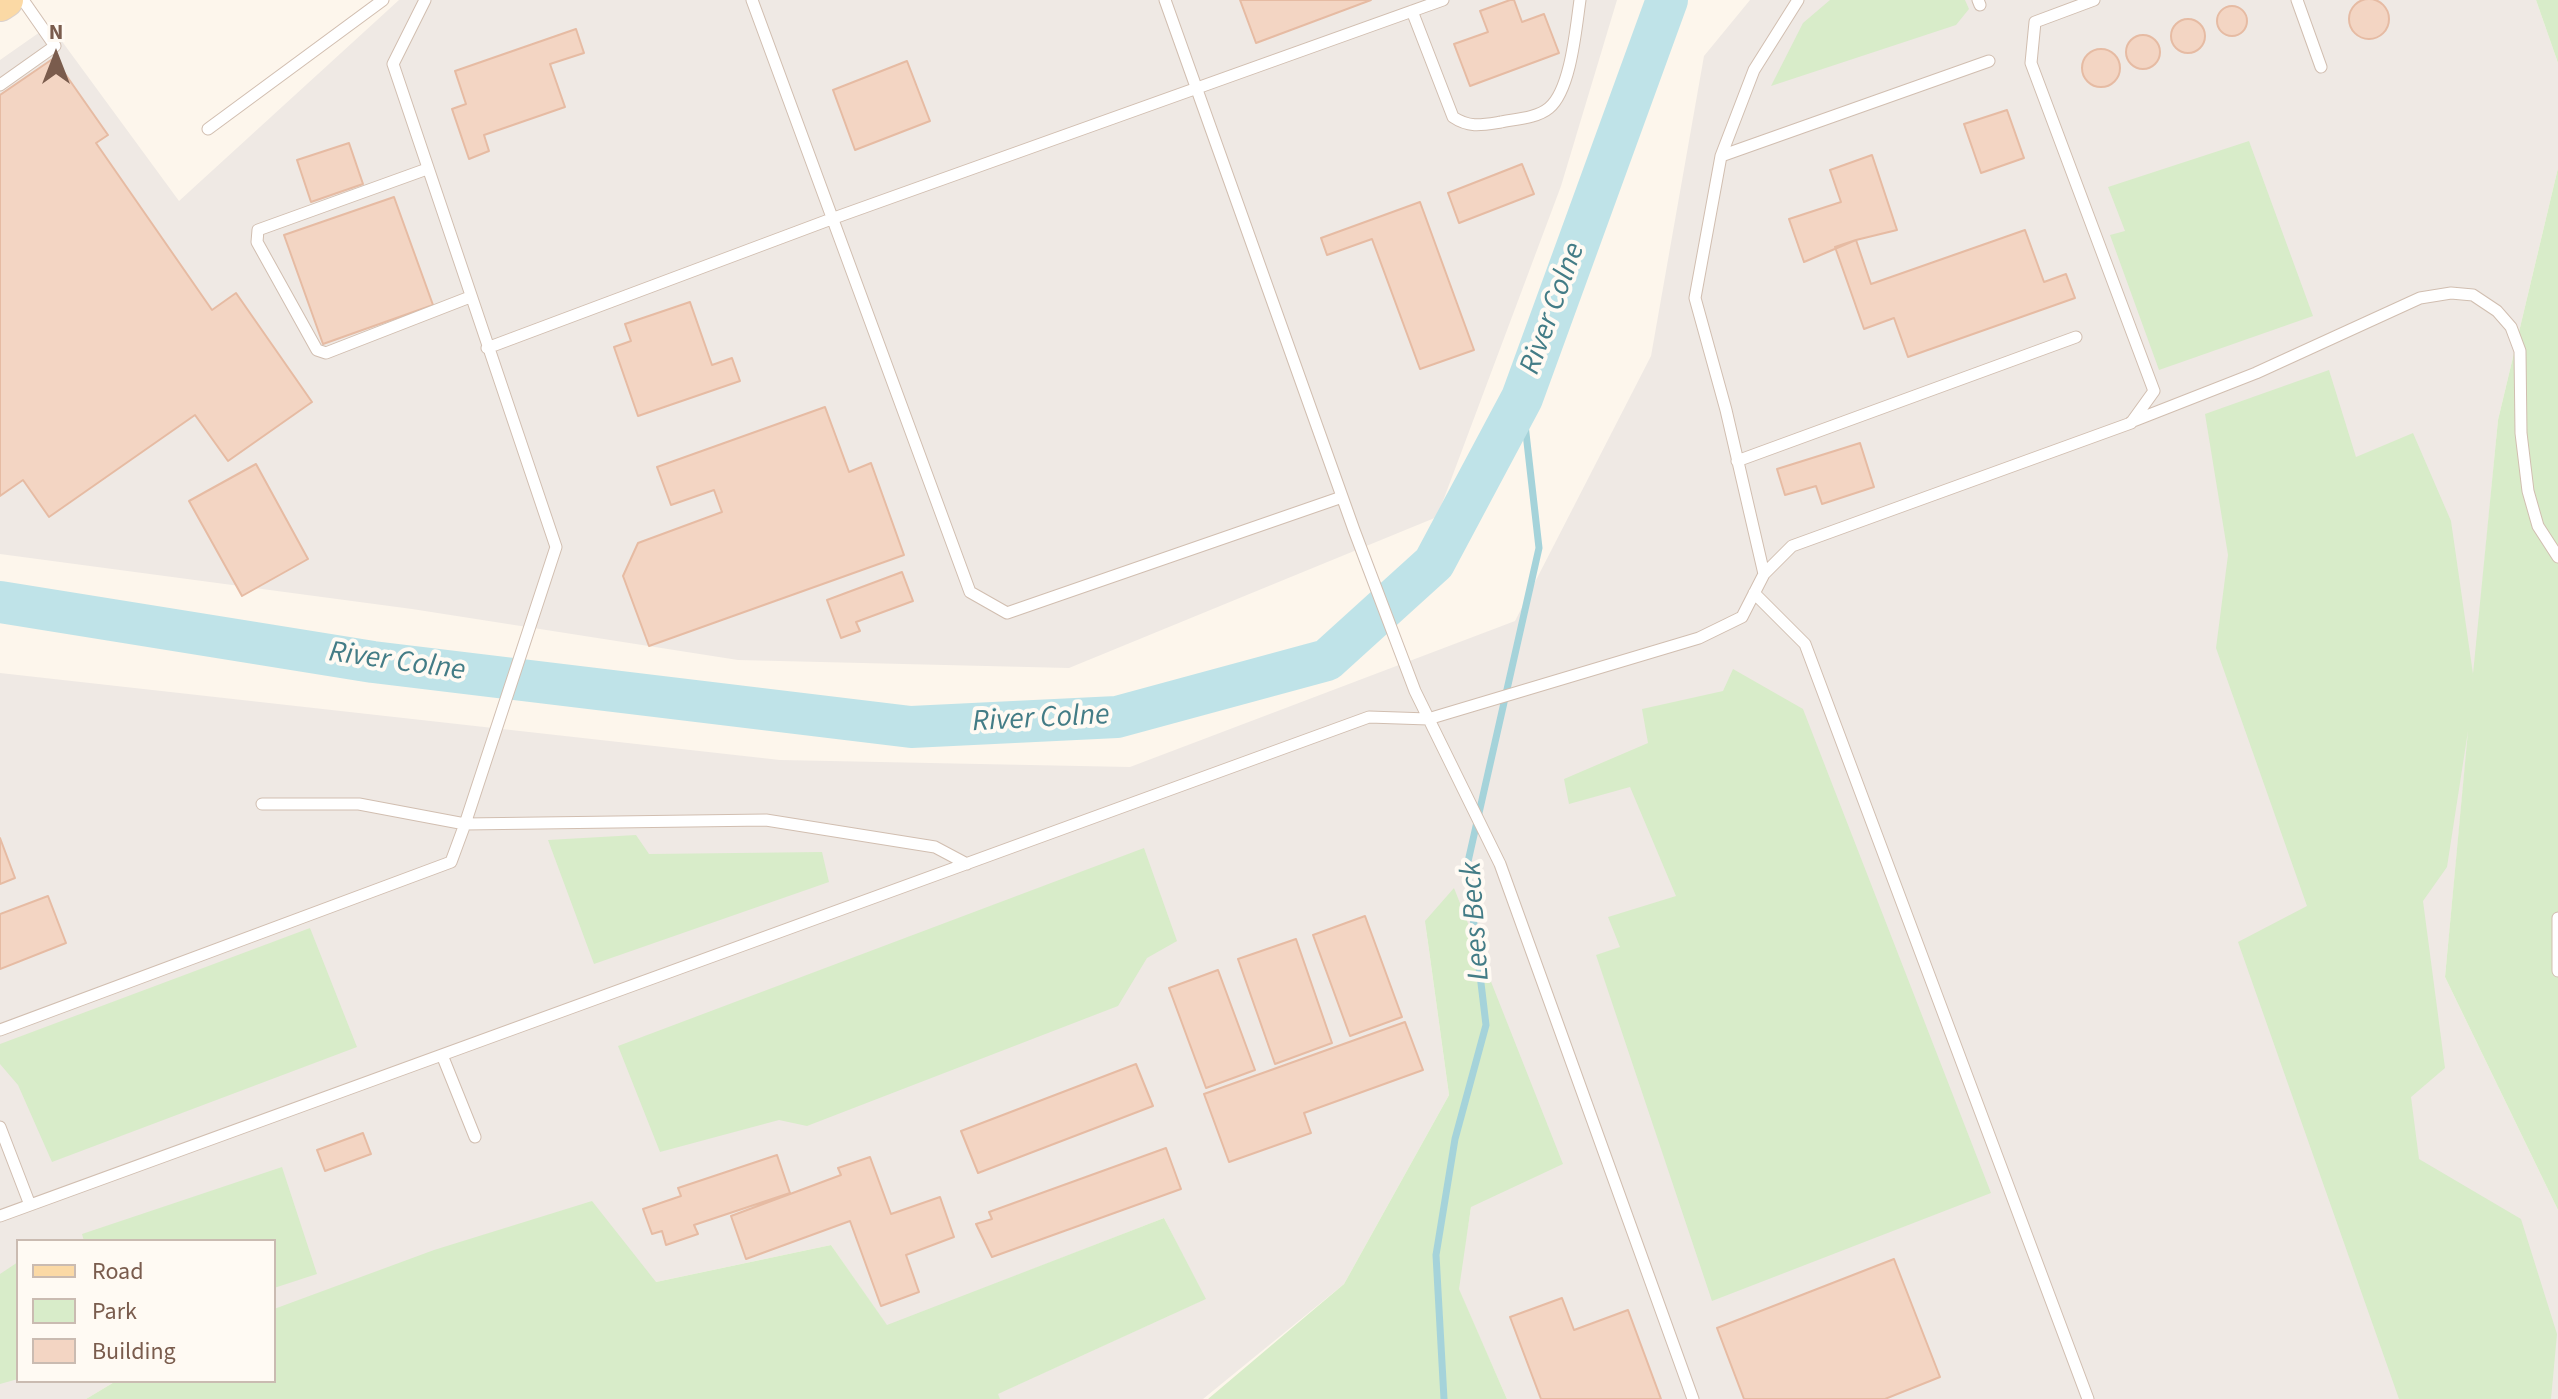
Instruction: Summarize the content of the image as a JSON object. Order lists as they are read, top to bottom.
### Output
{
  "water": ["River Colne", "Lees Beck"],
  "legend": ["Road", "Park", "Building"],
  "north": "top"
}
